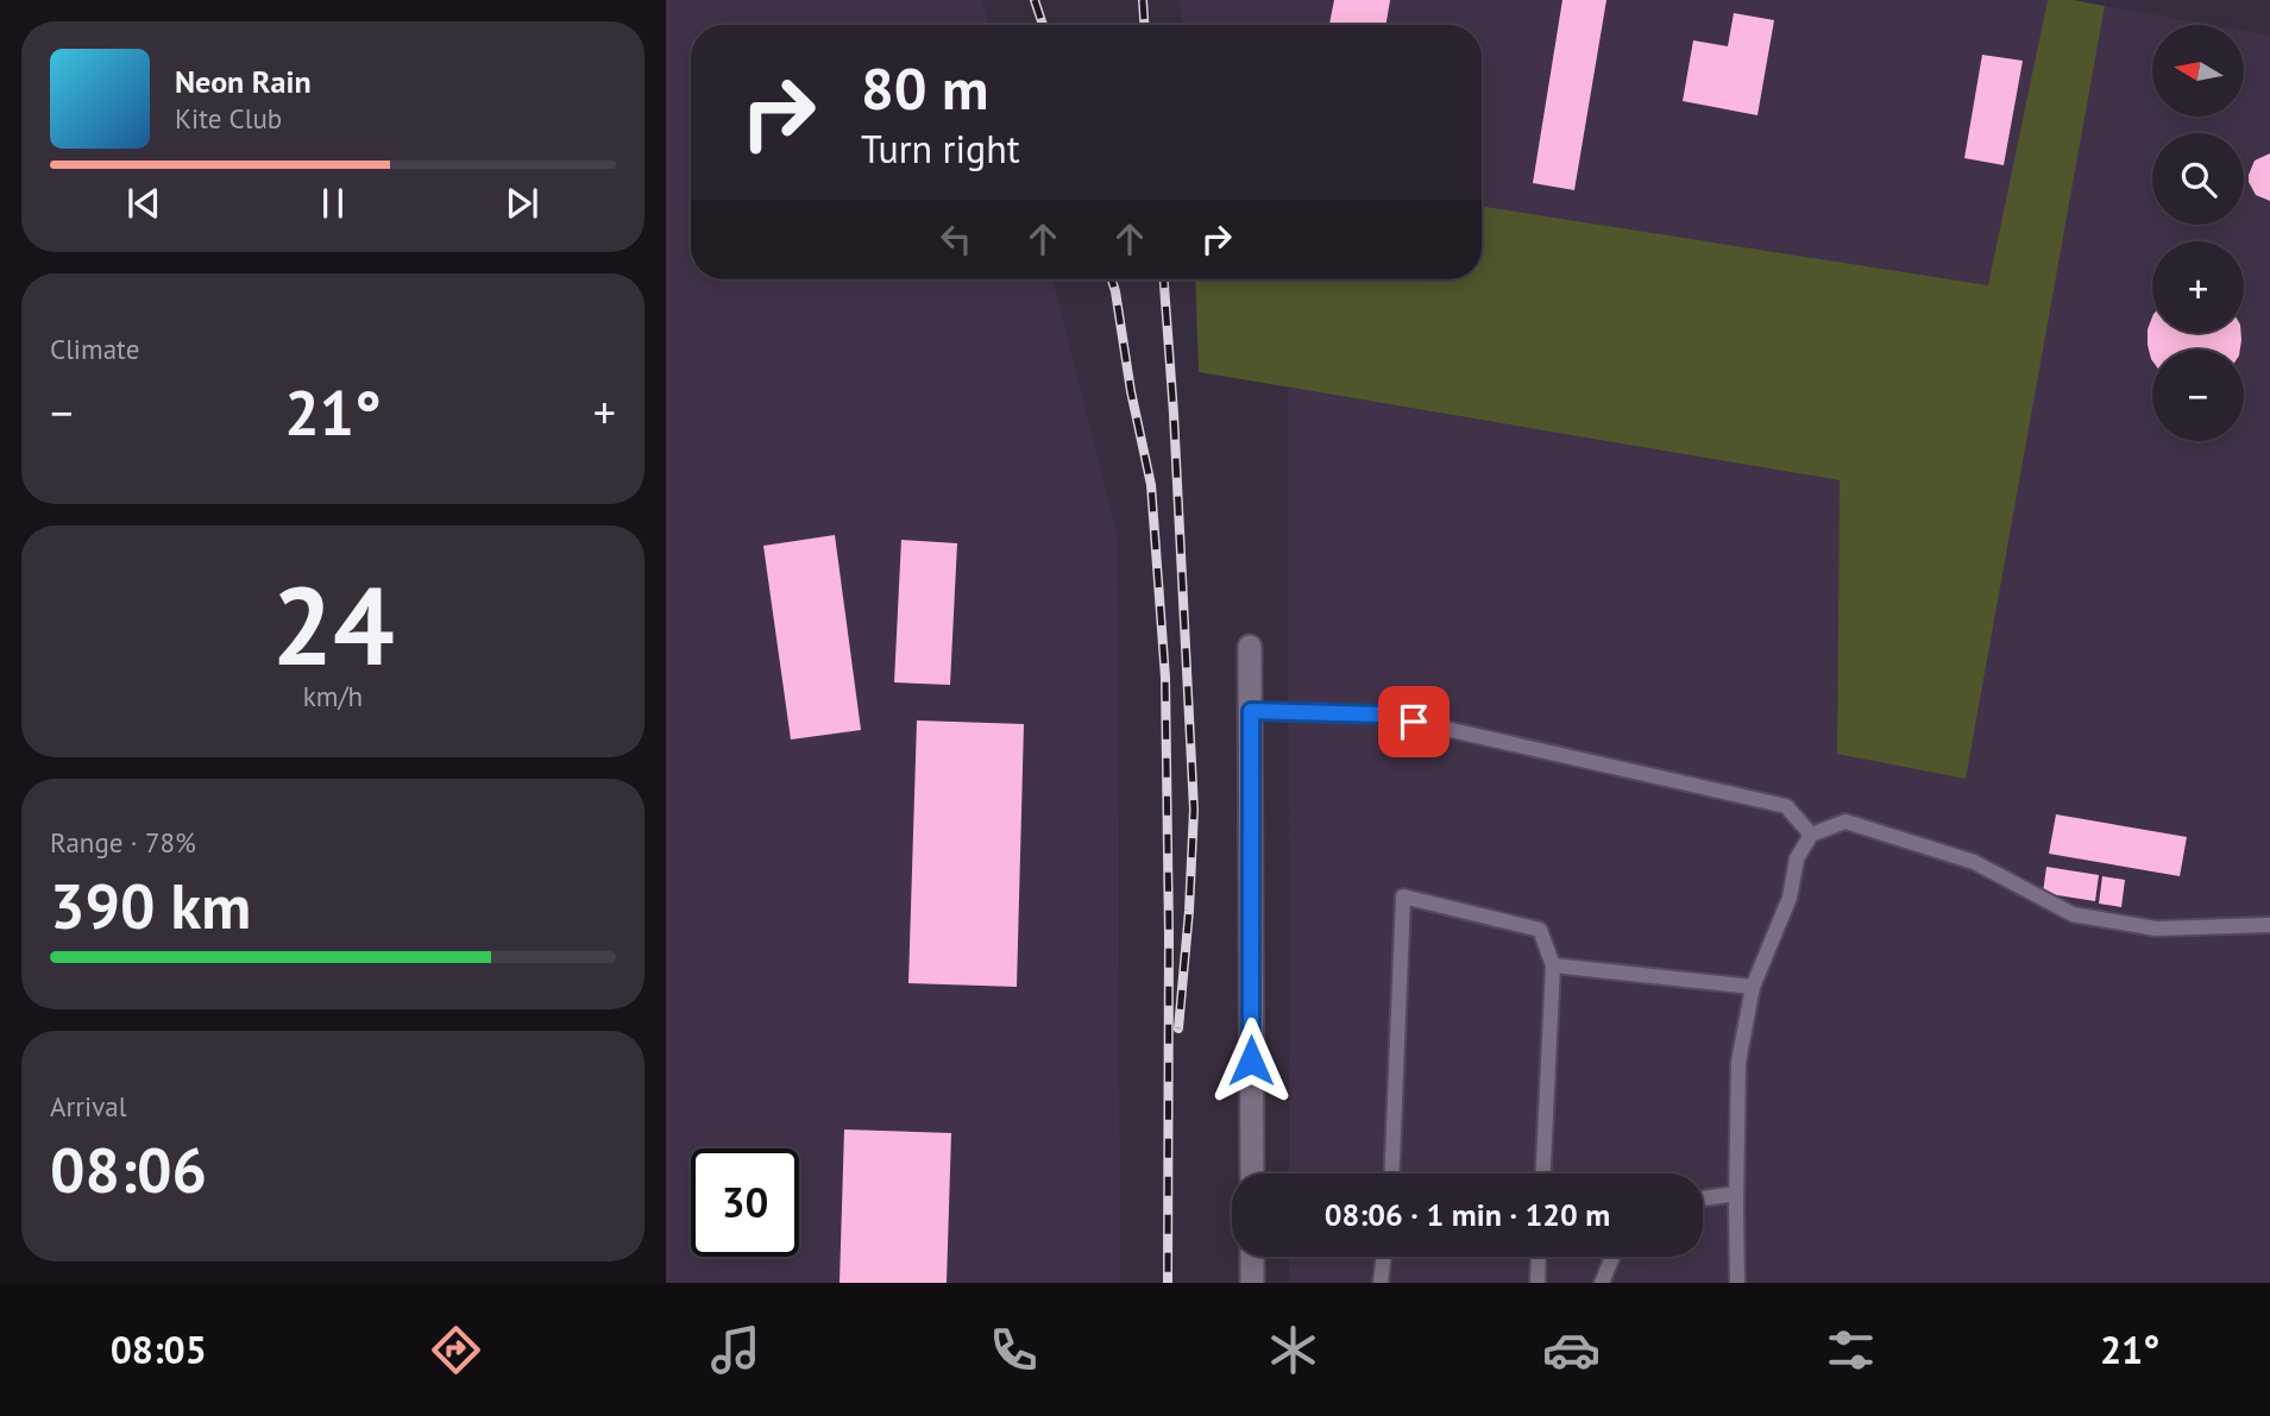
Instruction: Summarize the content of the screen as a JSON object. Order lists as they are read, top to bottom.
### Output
{
  "north": "left",
  "page": {
    "map_buttons": ["+", "−"],
    "turn": ["80 m", "Turn right"],
    "song": ["Neon Rain", "Kite Club"],
    "tile": [
      "Climate",
      ["24", "km/h"],
      ["Range · 78%", "390 km"],
      ["Arrival", "08:06"]
    ],
    "heat": ["−", "21°", "+"],
    "limit": "30",
    "trip": "08:06 · 1 min · 120 m",
    "tabs": ["08:05", "21°"]
  }
}
